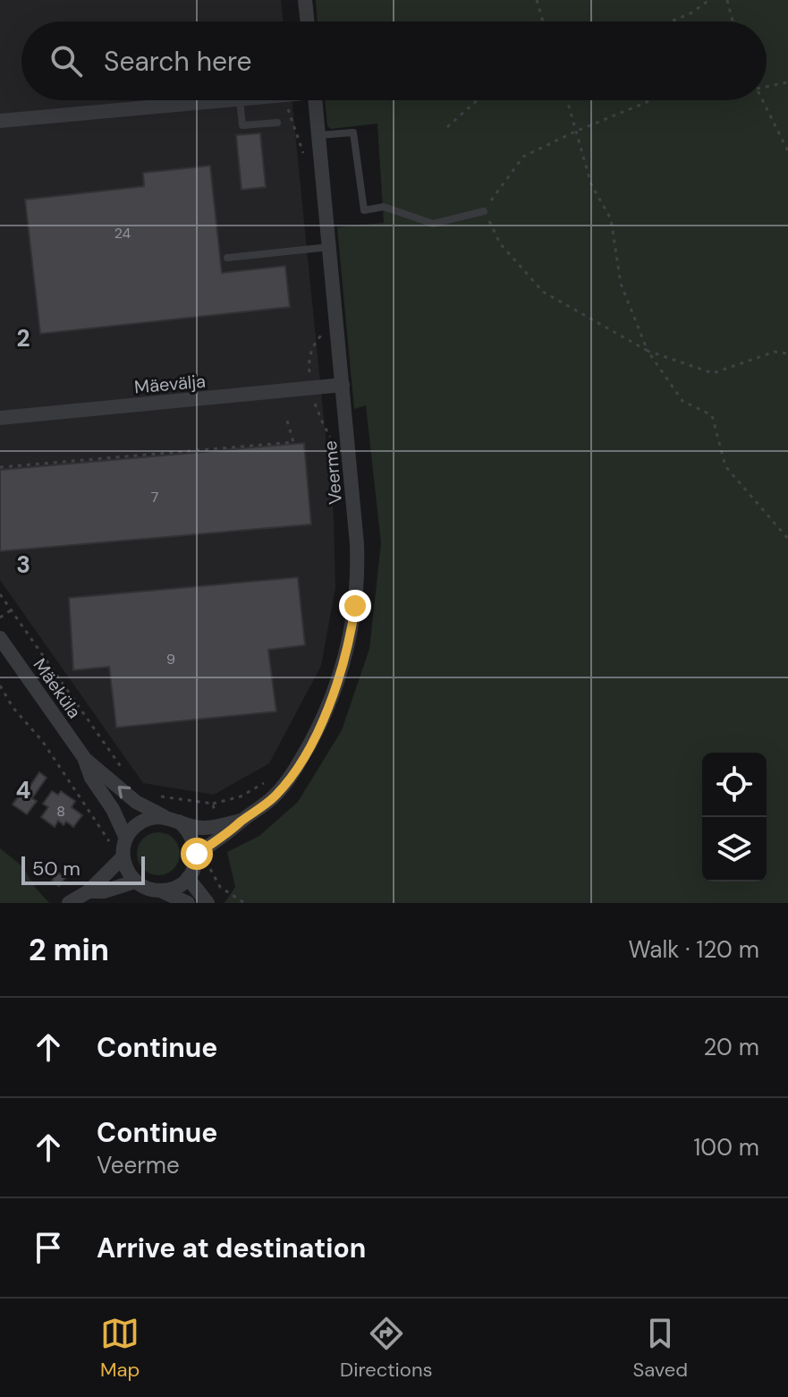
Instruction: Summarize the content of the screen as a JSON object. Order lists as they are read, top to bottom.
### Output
{
  "streets": {
    "street": ["Mäevälja", "Veerme", "Mäeküla"]
  },
  "crossings": [
    ["Mäevälja", "Veerme"],
    ["Veerme", "Mäeküla"]
  ],
  "house_numbers": [
    "24",
    "7",
    "9",
    "8"
  ],
  "scale_bar": "50 m",
  "page": {
    "search": "Search here",
    "scale": "50 m",
    "heading": ["2 min", "Walk · 120 m"],
    "list": [
      ["Continue", "20 m"],
      ["Continue", "Veerme", "100 m"],
      "Arrive at destination"
    ],
    "nav": ["Map", "Directions", "Saved"]
  },
  "grid": {
    "rows": ["2", "3", "4"]
  }
}
